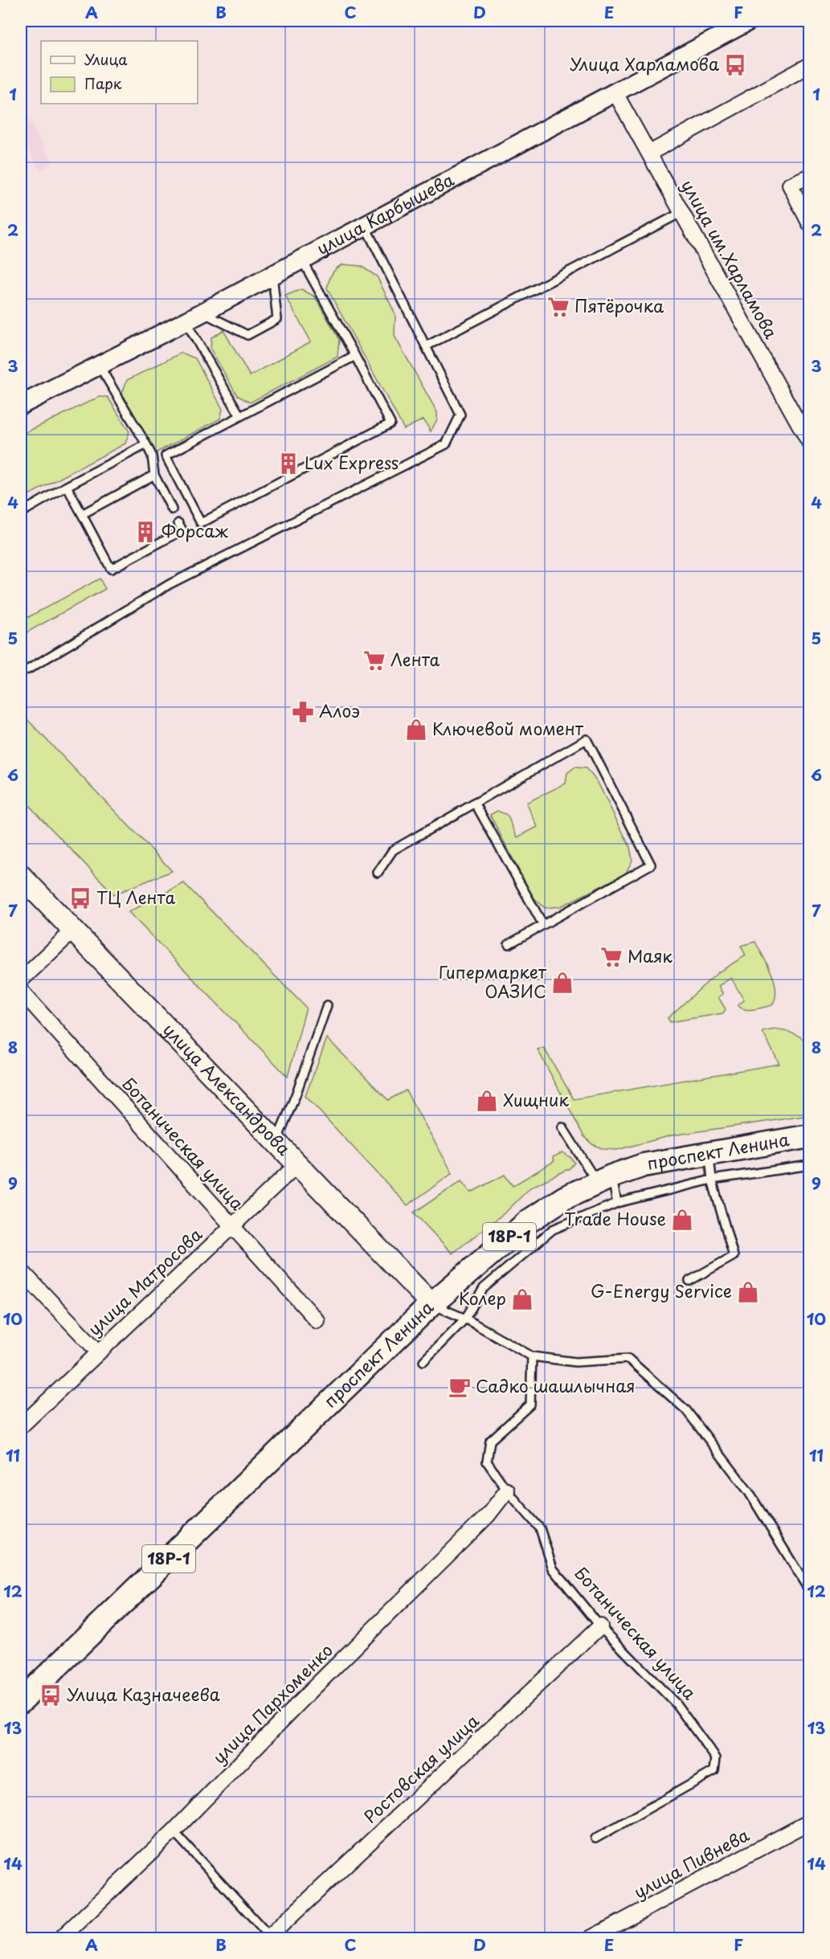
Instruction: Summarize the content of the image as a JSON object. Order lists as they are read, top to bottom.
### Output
{
  "streets": {
    "main road": ["улица Александрова", "проспект Ленина", "18Р-1"],
    "street": [
      "улица Карбышева",
      "улица им.Харламова",
      "Ботаническая улица",
      "улица Матросова",
      "улица Пархоменко",
      "Ростовская улица",
      "улица Пивнева"
    ]
  },
  "crossings": [
    ["улица Карбышева", "улица им.Харламова"],
    ["улица Александрова", "проспект Ленина"],
    ["улица Александрова", "улица Матросова"],
    ["Ботаническая улица", "улица Матросова"],
    ["Ботаническая улица", "улица Пархоменко"],
    ["Ботаническая улица", "Ростовская улица"]
  ],
  "places": {
    "bus stop": ["Улица Харламова", "ТЦ Лента", "Улица Казначеева"],
    "supermarket": ["Пятёрочка", "Лента", "Маяк"],
    "building": ["Lux Express", "Форсаж"],
    "pharmacy": ["Алоэ"],
    "shop": [
      "Ключевой момент",
      "Гипермаркет ОАЗИС",
      "Хищник",
      "Trade House",
      "G-Energy Service",
      "Колер"
    ],
    "cafe": ["Садко шашлычная"]
  },
  "legend": ["Улица", "Парк"],
  "grid": {
    "columns": [
      "A",
      "B",
      "C",
      "D",
      "E",
      "F"
    ],
    "rows": [
      "1",
      "2",
      "3",
      "4",
      "5",
      "6",
      "7",
      "8",
      "9",
      "10",
      "11",
      "12",
      "13",
      "14"
    ]
  }
}
